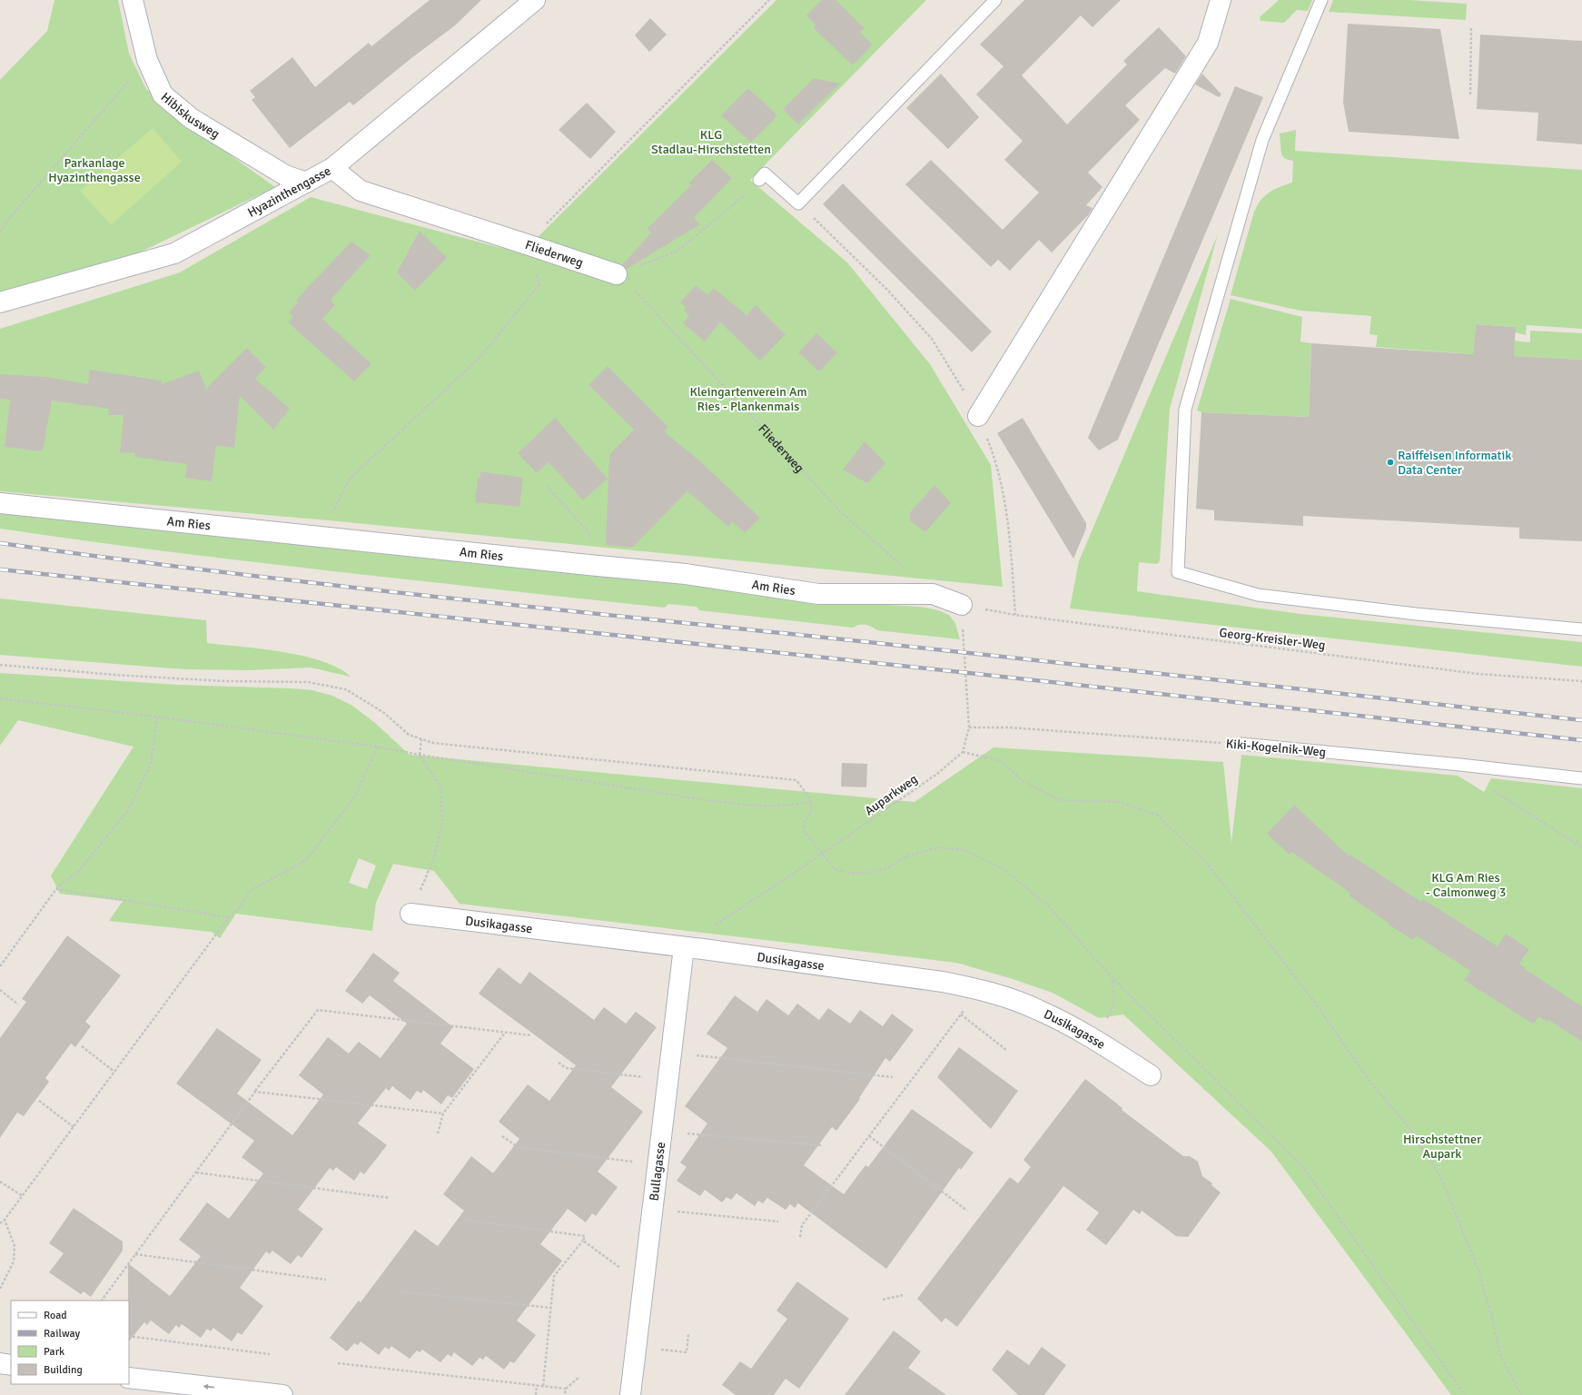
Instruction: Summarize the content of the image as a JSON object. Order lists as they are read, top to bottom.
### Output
{
  "streets": {
    "street": [
      "Hibiskusweg",
      "Hyazinthengasse",
      "Fliederweg",
      "Am Ries",
      "Dusikagasse",
      "Bullagasse"
    ],
    "lane": ["Kiki-Kogelnik-Weg"],
    "path": ["Georg-Kreisler-Weg", "Auparkweg"]
  },
  "crossings": [
    ["Hibiskusweg", "Hyazinthengasse"],
    ["Hyazinthengasse", "Fliederweg"],
    ["Am Ries", "Georg-Kreisler-Weg"],
    ["Dusikagasse", "Bullagasse"]
  ],
  "parks": [
    "KLG Stadlau-Hirschstetten",
    "Parkanlage Hyazinthengasse",
    "Kleingartenverein Am Ries - Plankenmais",
    "KLG Am Ries - Calmonweg 3",
    "Hirschstettner Aupark"
  ],
  "places": ["Raiffeisen Informatik Data Center"],
  "legend": [
    "Road",
    "Railway",
    "Park",
    "Building"
  ]
}
